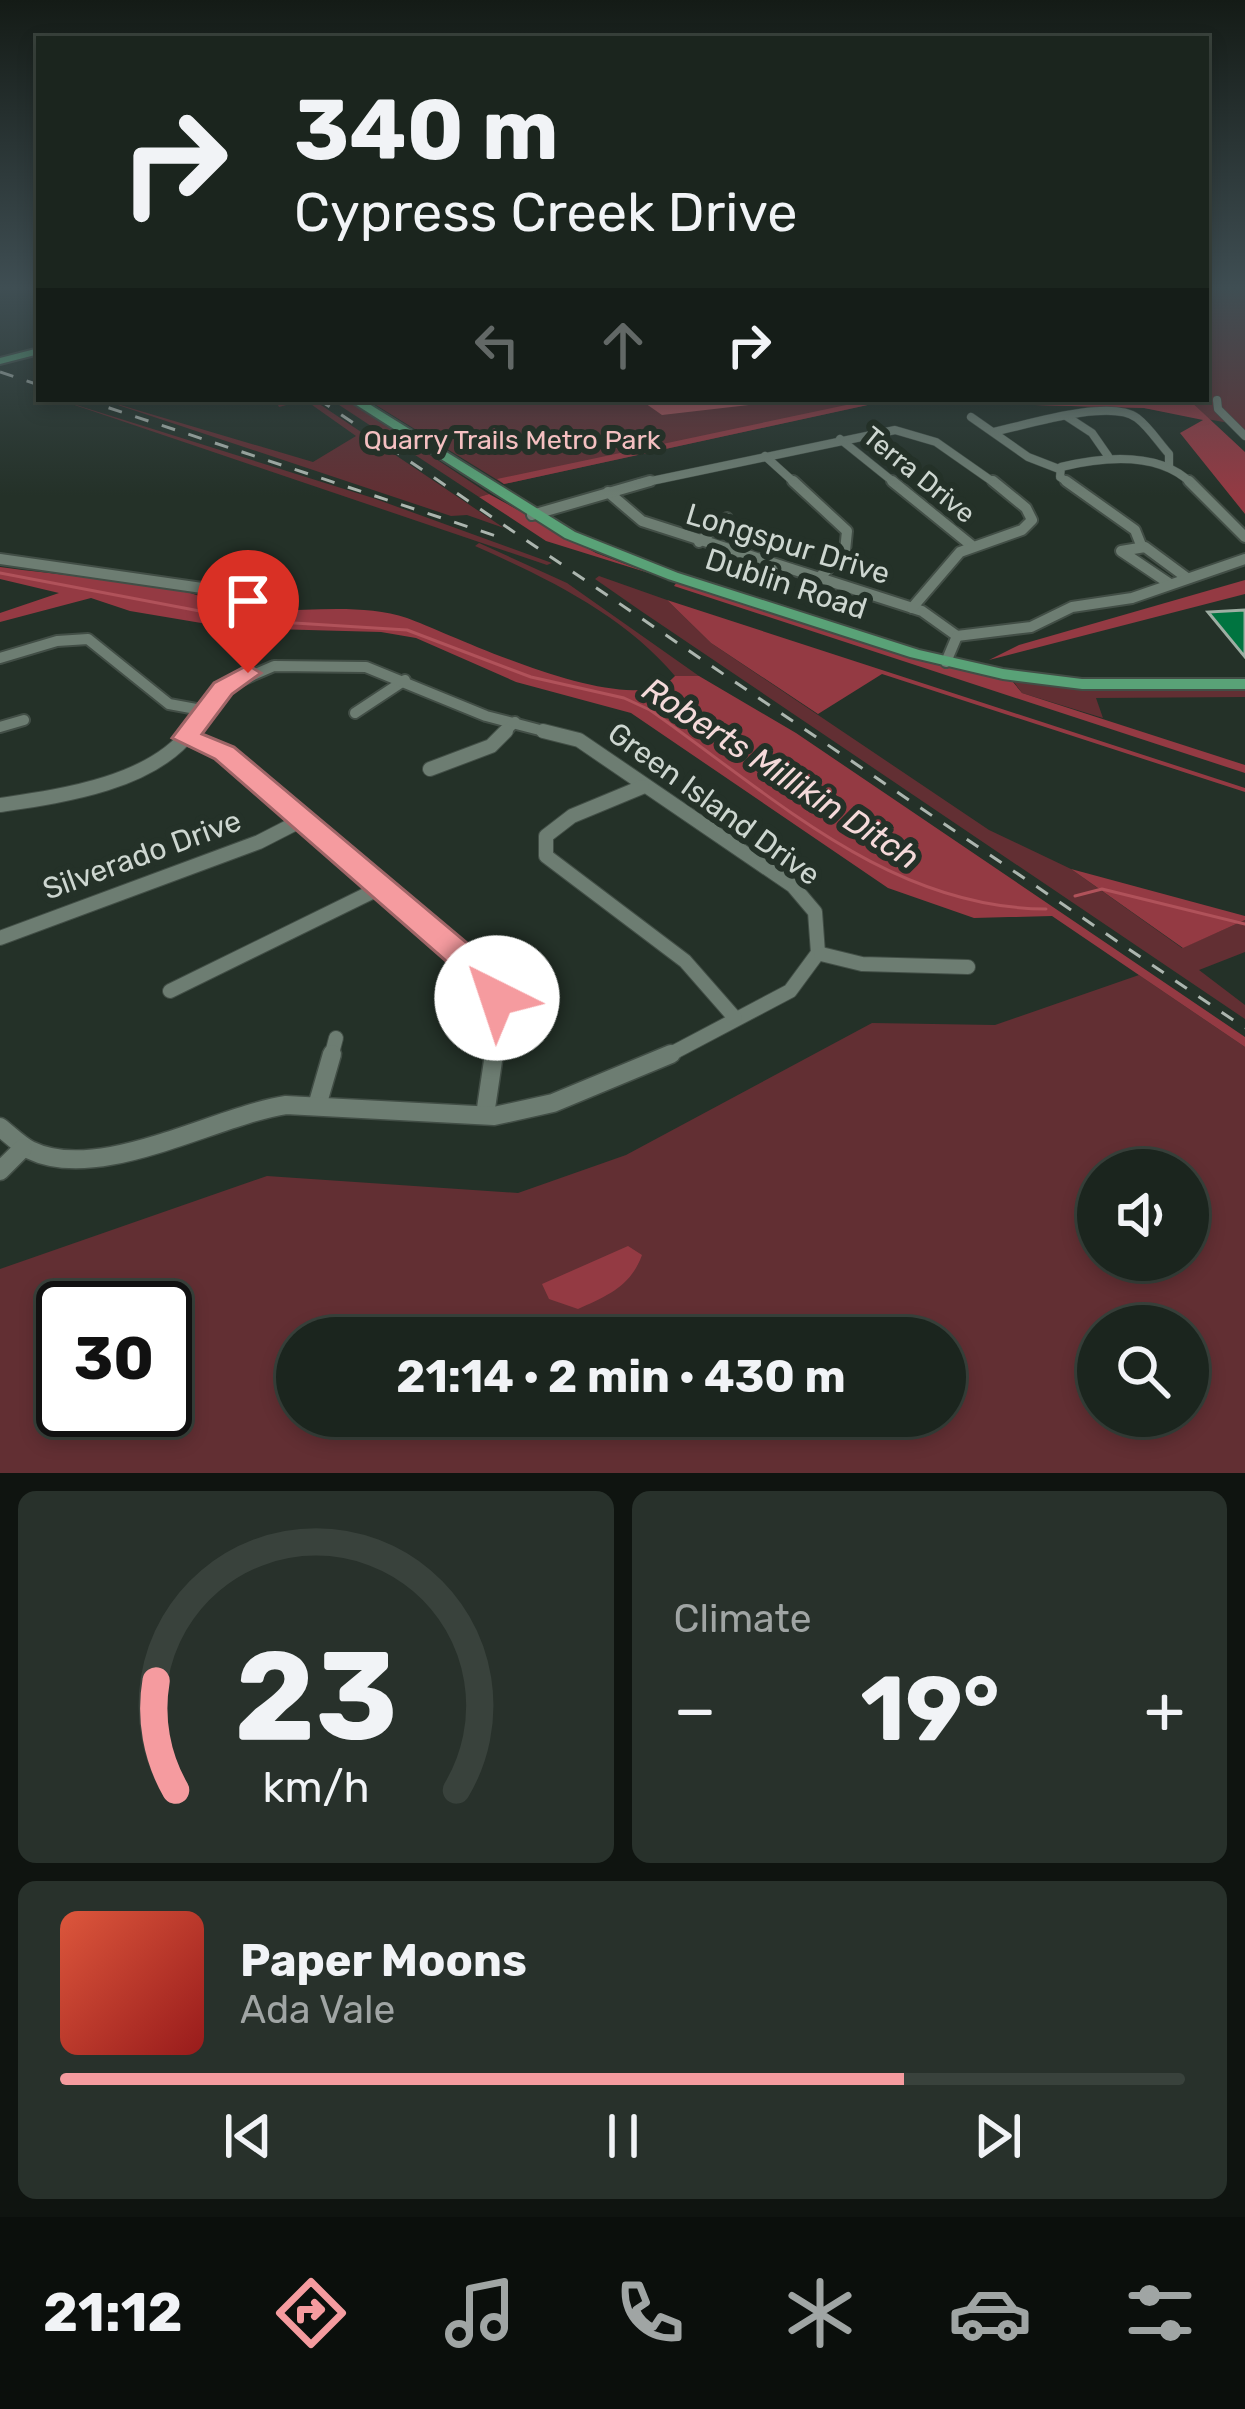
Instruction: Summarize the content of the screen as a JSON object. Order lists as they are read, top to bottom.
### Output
{
  "streets": {
    "main road": ["Dublin Road"],
    "street": [
      "Terra Drive",
      "Longspur Drive",
      "Green Island Drive",
      "Silverado Drive"
    ]
  },
  "water": ["Roberts Millikin Ditch"],
  "parks": ["Quarry Trails Metro Park"],
  "page": {
    "turn": ["340 m", "Cypress Creek Drive"],
    "limit": "30",
    "trip": "21:14 · 2 min · 430 m",
    "tile": "Climate",
    "heat": ["−", "19°", "+"],
    "song": ["Paper Moons", "Ada Vale"],
    "tabs": "21:12",
    "gauge": ["23", "km/h"]
  }
}
